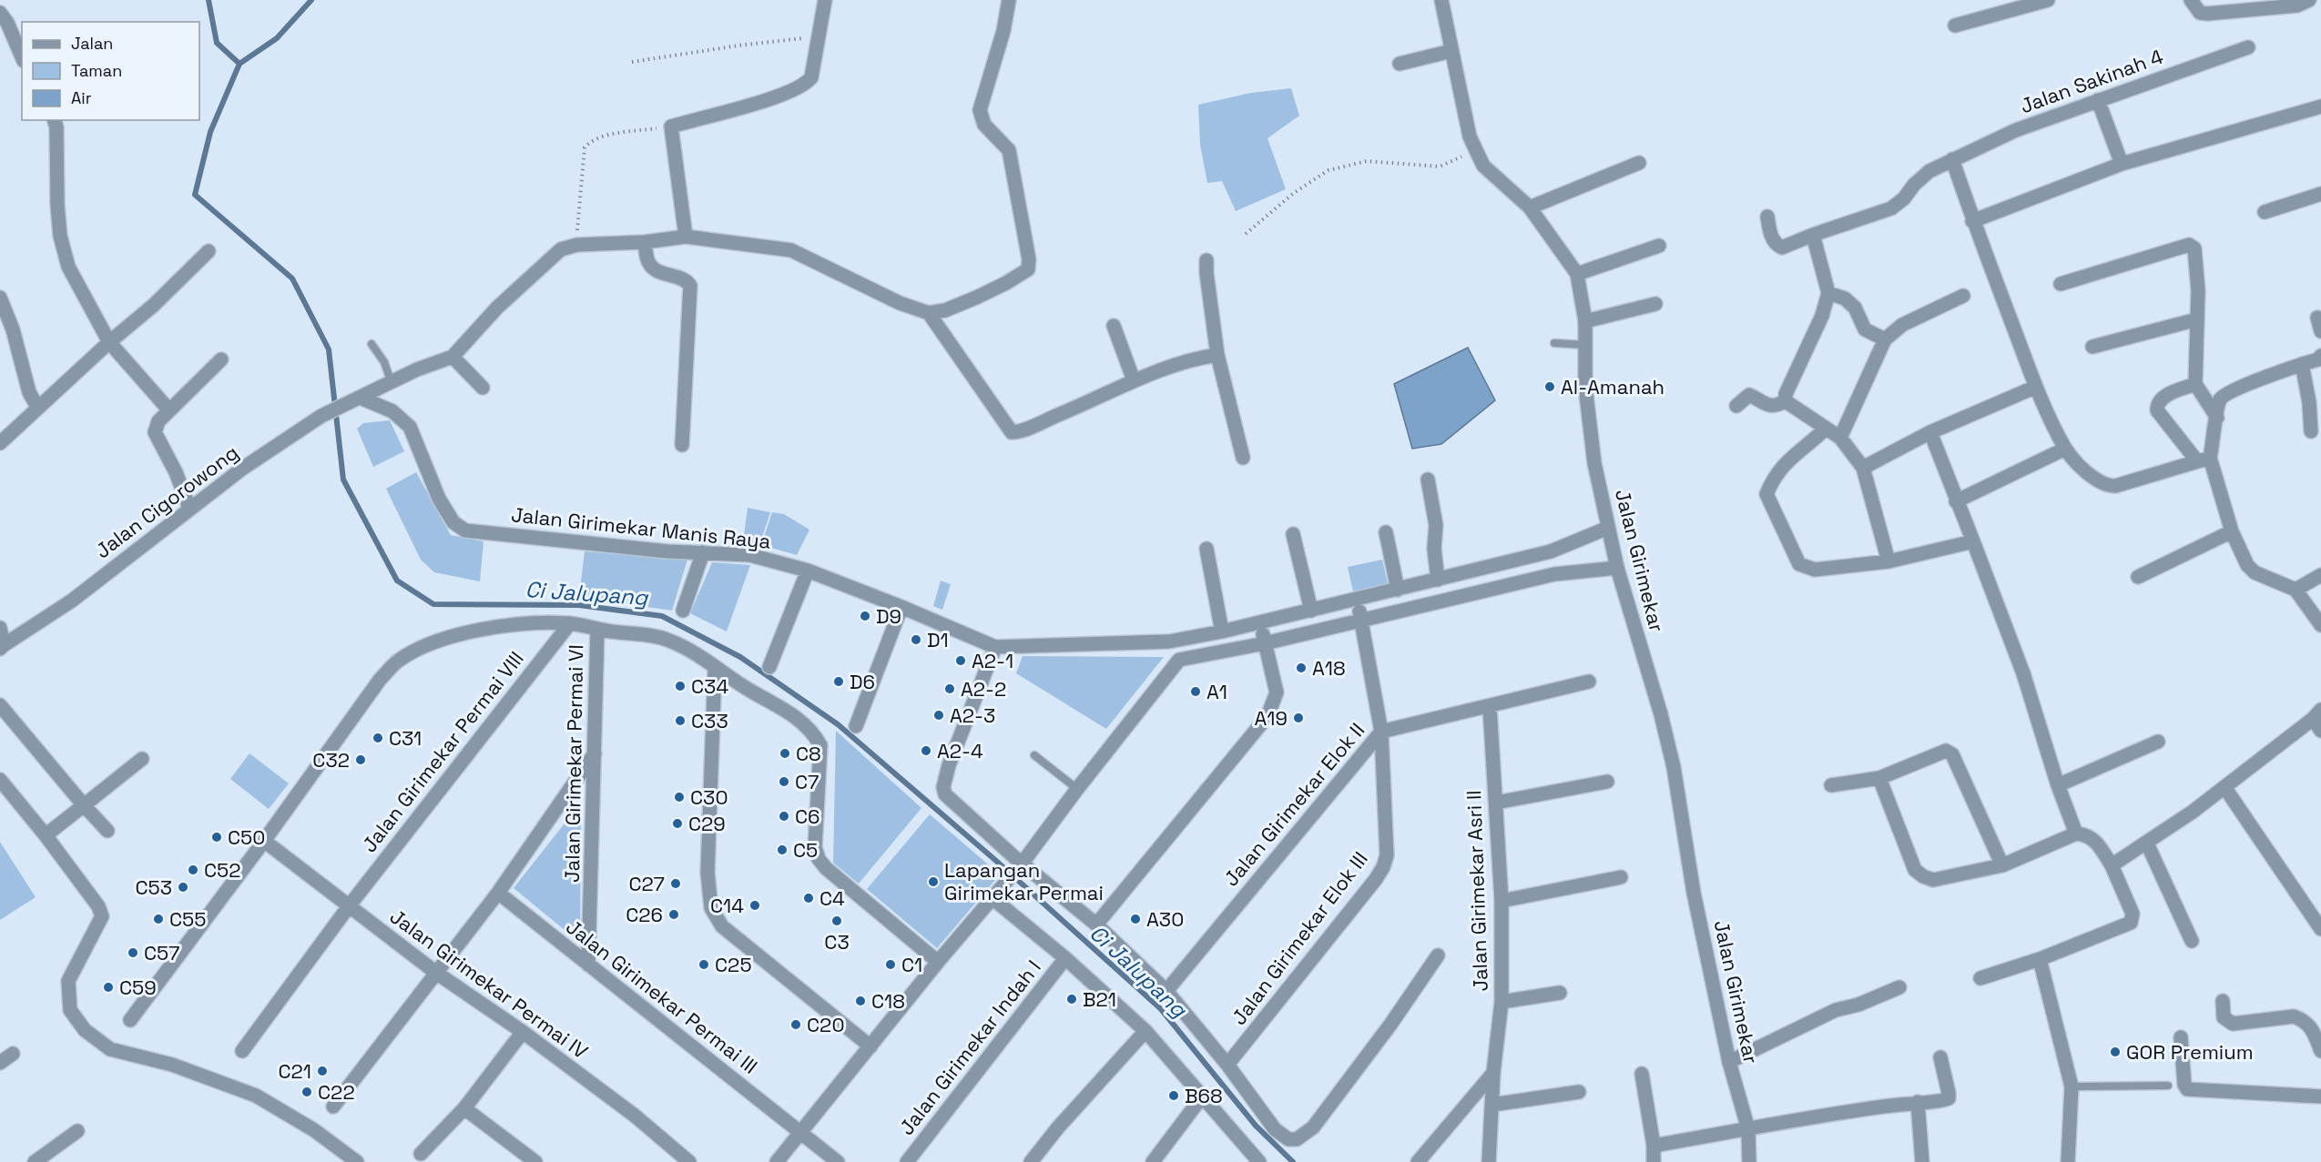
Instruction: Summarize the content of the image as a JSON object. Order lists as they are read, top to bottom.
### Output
{
  "streets": {
    "street": [
      "Jalan Sakinah 4",
      "Jalan Cigorowong",
      "Jalan Girimekar Manis Raya",
      "Jalan Girimekar",
      "Jalan Girimekar Permai VIII",
      "Jalan Girimekar Permai VI",
      "Jalan Girimekar Elok II",
      "Jalan Girimekar Asri II",
      "Jalan Girimekar Elok III",
      "Jalan Girimekar Permai IV",
      "Jalan Girimekar Permai III",
      "Jalan Girimekar Indah I"
    ]
  },
  "crossings": [
    ["Jalan Cigorowong", "Jalan Girimekar Manis Raya"],
    ["Jalan Girimekar Manis Raya", "Jalan Girimekar"],
    ["Jalan Girimekar Manis Raya", "Jalan Girimekar Elok II"],
    ["Jalan Girimekar Permai VIII", "Jalan Girimekar Permai IV"],
    ["Jalan Girimekar Permai VI", "Jalan Girimekar Permai III"],
    ["Jalan Girimekar Elok II", "Jalan Girimekar Elok III"]
  ],
  "water": ["Ci Jalupang"],
  "places": [
    "Al-Amanah",
    "D9",
    "D1",
    "A2-1",
    "A18",
    "D6",
    "C34",
    "A2-2",
    "A1",
    "A2-3",
    "A19",
    "C33",
    "C31",
    "A2-4",
    "C8",
    "C32",
    "C7",
    "C30",
    "C6",
    "C29",
    "C50",
    "C5",
    "C52",
    "Lapangan Girimekar Permai",
    "C27",
    "C53",
    "C4",
    "C14",
    "C26",
    "C55",
    "A30",
    "C3",
    "C57",
    "C25",
    "C1",
    "C59",
    "B21",
    "C18",
    "C20",
    "GOR Premium",
    "C21",
    "C22",
    "B68"
  ],
  "legend": ["Jalan", "Taman", "Air"]
}
